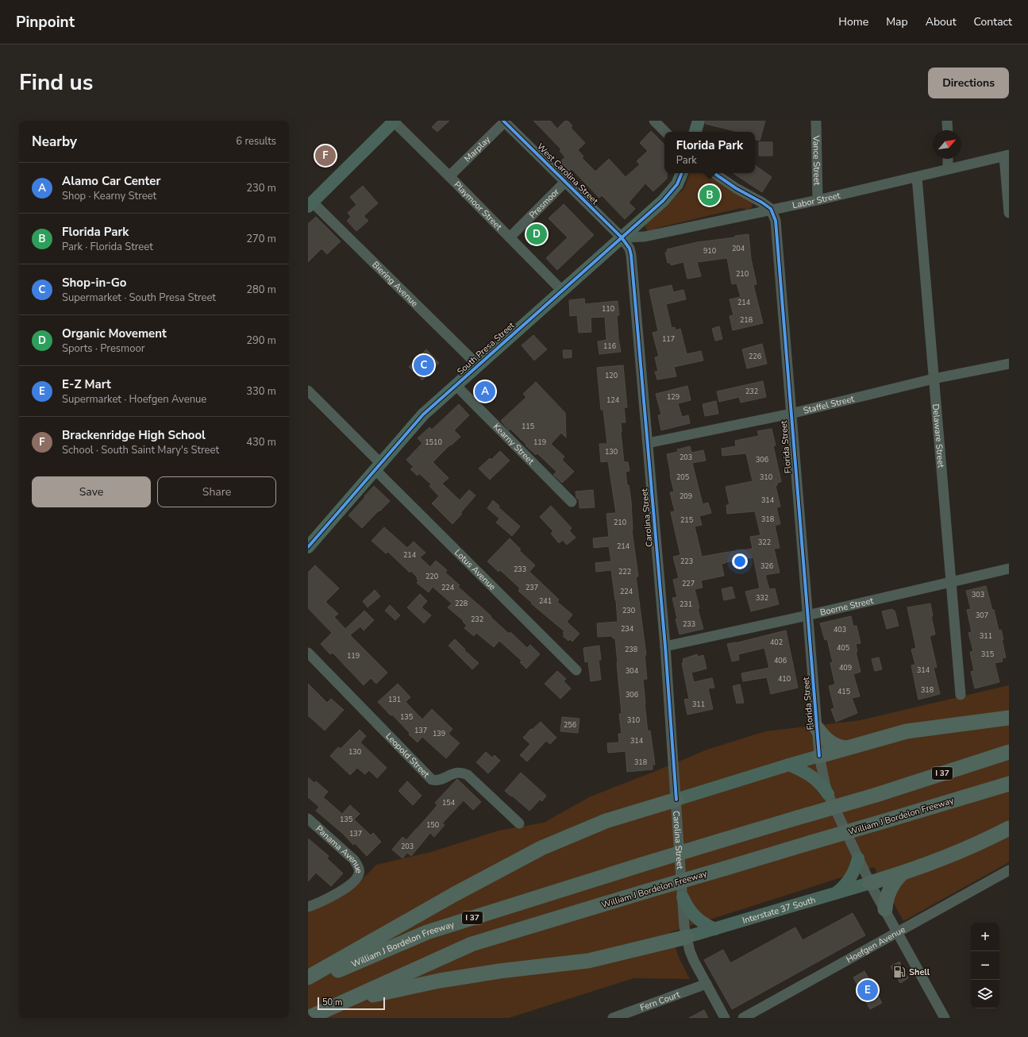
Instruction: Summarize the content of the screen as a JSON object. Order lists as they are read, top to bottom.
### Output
{
  "streets": {
    "highway": ["I 37", "William J Bordelon Freeway"],
    "main road": ["South Presa Street", "Interstate 37 South"],
    "street": [
      "Marplay",
      "Vance Street",
      "West Carolina Street",
      "Labor Street",
      "Presmoor",
      "Playmoor Street",
      "Biering Avenue",
      "Staffel Street",
      "Delaware Street",
      "Kearny Street",
      "Florida Street",
      "Carolina Street",
      "Lotus Avenue",
      "Boerne Street",
      "Leopold Street",
      "Panama Avenue",
      "Hoefgen Avenue",
      "Fern Court"
    ]
  },
  "crossings": [
    ["Marplay", "West Carolina Street"],
    ["Marplay", "Playmoor Street"],
    ["Vance Street", "Labor Street"],
    ["West Carolina Street", "Labor Street"],
    ["West Carolina Street", "Presmoor"],
    ["West Carolina Street", "South Presa Street"],
    ["West Carolina Street", "Carolina Street"],
    ["Labor Street", "South Presa Street"],
    ["Labor Street", "Delaware Street"],
    ["Labor Street", "Florida Street"],
    ["Labor Street", "Carolina Street"],
    ["Presmoor", "Playmoor Street"],
    ["Playmoor Street", "South Presa Street"],
    ["Biering Avenue", "South Presa Street"],
    ["South Presa Street", "Kearny Street"],
    ["South Presa Street", "Carolina Street"],
    ["South Presa Street", "Lotus Avenue"],
    ["Staffel Street", "Delaware Street"],
    ["Staffel Street", "Florida Street"],
    ["Staffel Street", "Carolina Street"],
    ["Delaware Street", "Boerne Street"],
    ["Florida Street", "Boerne Street"],
    ["Florida Street", "Interstate 37 South"],
    ["Florida Street", "Hoefgen Avenue"],
    ["Carolina Street", "Boerne Street"],
    ["Carolina Street", "Interstate 37 South"],
    ["Carolina Street", "Fern Court"]
  ],
  "places": {
    "fuel station": ["Shell"]
  },
  "house_numbers": [
    "204",
    "910",
    "210",
    "214",
    "110",
    "218",
    "117",
    "116",
    "226",
    "120",
    "232",
    "129",
    "124",
    "115",
    "1510",
    "119",
    "130",
    "203",
    "306",
    "205",
    "310",
    "209",
    "314",
    "318",
    "215",
    "210",
    "322",
    "214",
    "214",
    "223",
    "326",
    "233",
    "222",
    "220",
    "227",
    "224",
    "237",
    "224",
    "303",
    "332",
    "241",
    "228",
    "231",
    "230",
    "307",
    "232",
    "233",
    "234",
    "403",
    "311",
    "402",
    "405",
    "238",
    "315",
    "119",
    "406",
    "409",
    "314",
    "304",
    "410",
    "318",
    "415",
    "306",
    "131",
    "311",
    "135",
    "310",
    "256",
    "137",
    "139",
    "314",
    "130",
    "318",
    "154",
    "135",
    "150",
    "137",
    "203"
  ],
  "scale_bar": "50 m",
  "north": "top right",
  "page": {
    "header": "Pinpoint",
    "nav": [
      "Home",
      "Map",
      "About",
      "Contact"
    ],
    "title": "Find us",
    "buttons": [
      "Directions",
      ["Save", "Share"]
    ],
    "heading": ["Nearby", "6 results"],
    "popup": ["Florida Park", "Park"],
    "pins": [
      "F",
      "B",
      "D",
      "C",
      "A",
      "E"
    ],
    "list": [
      {
        "mark": "A",
        "name": "Alamo Car Center",
        "note": "Shop · Kearny Street",
        "value": "230 m"
      },
      {
        "mark": "B",
        "name": "Florida Park",
        "note": "Park · Florida Street",
        "value": "270 m"
      },
      {
        "mark": "C",
        "name": "Shop-in-Go",
        "note": "Supermarket · South Presa Street",
        "value": "280 m"
      },
      {
        "mark": "D",
        "name": "Organic Movement",
        "note": "Sports · Presmoor",
        "value": "290 m"
      },
      {
        "mark": "E",
        "name": "E-Z Mart",
        "note": "Supermarket · Hoefgen Avenue",
        "value": "330 m"
      },
      {
        "mark": "F",
        "name": "Brackenridge High School",
        "note": "School · South Saint Mary's Street",
        "value": "430 m"
      }
    ],
    "map_buttons": ["+", "−"],
    "scale": "50 m"
  }
}
